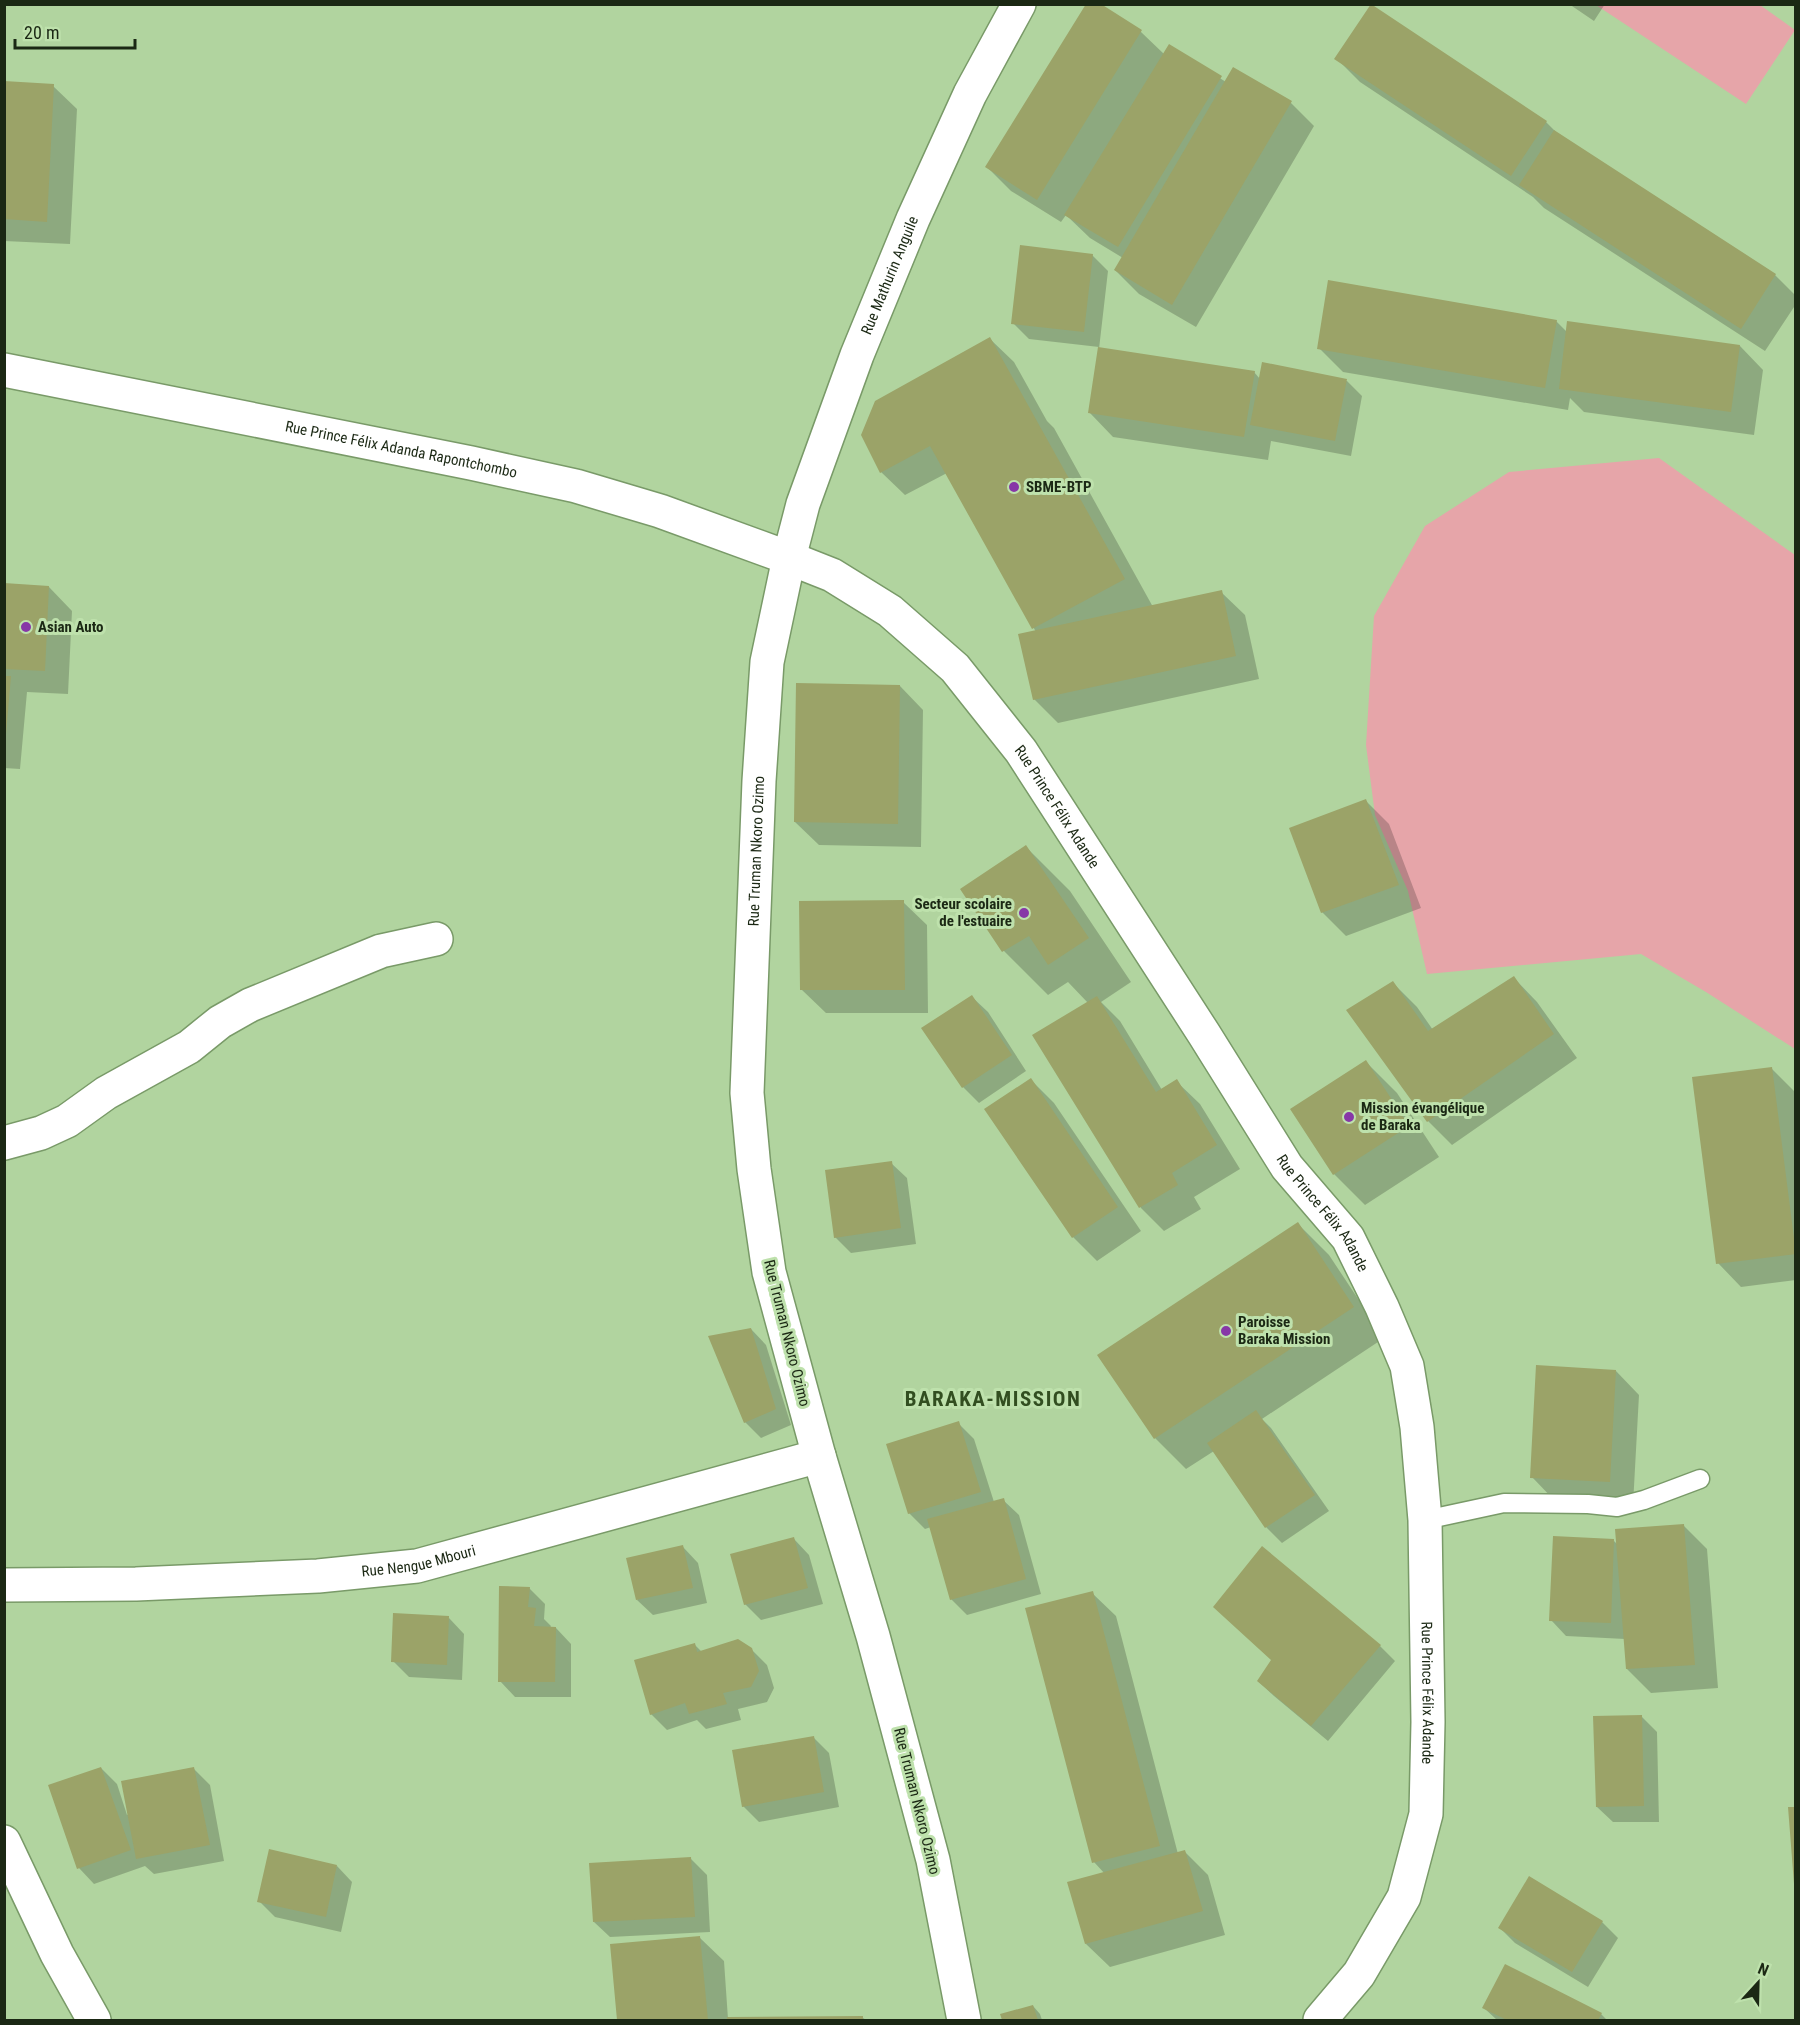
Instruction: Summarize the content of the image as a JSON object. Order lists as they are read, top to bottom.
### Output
{
  "streets": {
    "street": [
      "Rue Mathurin Anguile",
      "Rue Prince Félix Adanda Rapontchombo",
      "Rue Prince Félix Adande",
      "Rue Truman Nkoro Ozimo",
      "Rue Nengue Mbouri"
    ]
  },
  "crossings": [
    ["Rue Mathurin Anguile", "Rue Prince Félix Adanda Rapontchombo"],
    ["Rue Mathurin Anguile", "Rue Prince Félix Adande"],
    ["Rue Mathurin Anguile", "Rue Truman Nkoro Ozimo"],
    ["Rue Prince Félix Adanda Rapontchombo", "Rue Prince Félix Adande"],
    ["Rue Prince Félix Adanda Rapontchombo", "Rue Truman Nkoro Ozimo"],
    ["Rue Prince Félix Adande", "Rue Truman Nkoro Ozimo"],
    ["Rue Truman Nkoro Ozimo", "Rue Nengue Mbouri"]
  ],
  "districts": ["BARAKA-MISSION"],
  "places": [
    "SBME-BTP",
    "Asian Auto",
    "Secteur scolaire de l'estuaire",
    "Mission évangélique de Baraka",
    "Paroisse Baraka Mission"
  ],
  "scale_bar": "20 m",
  "north": "top"
}
